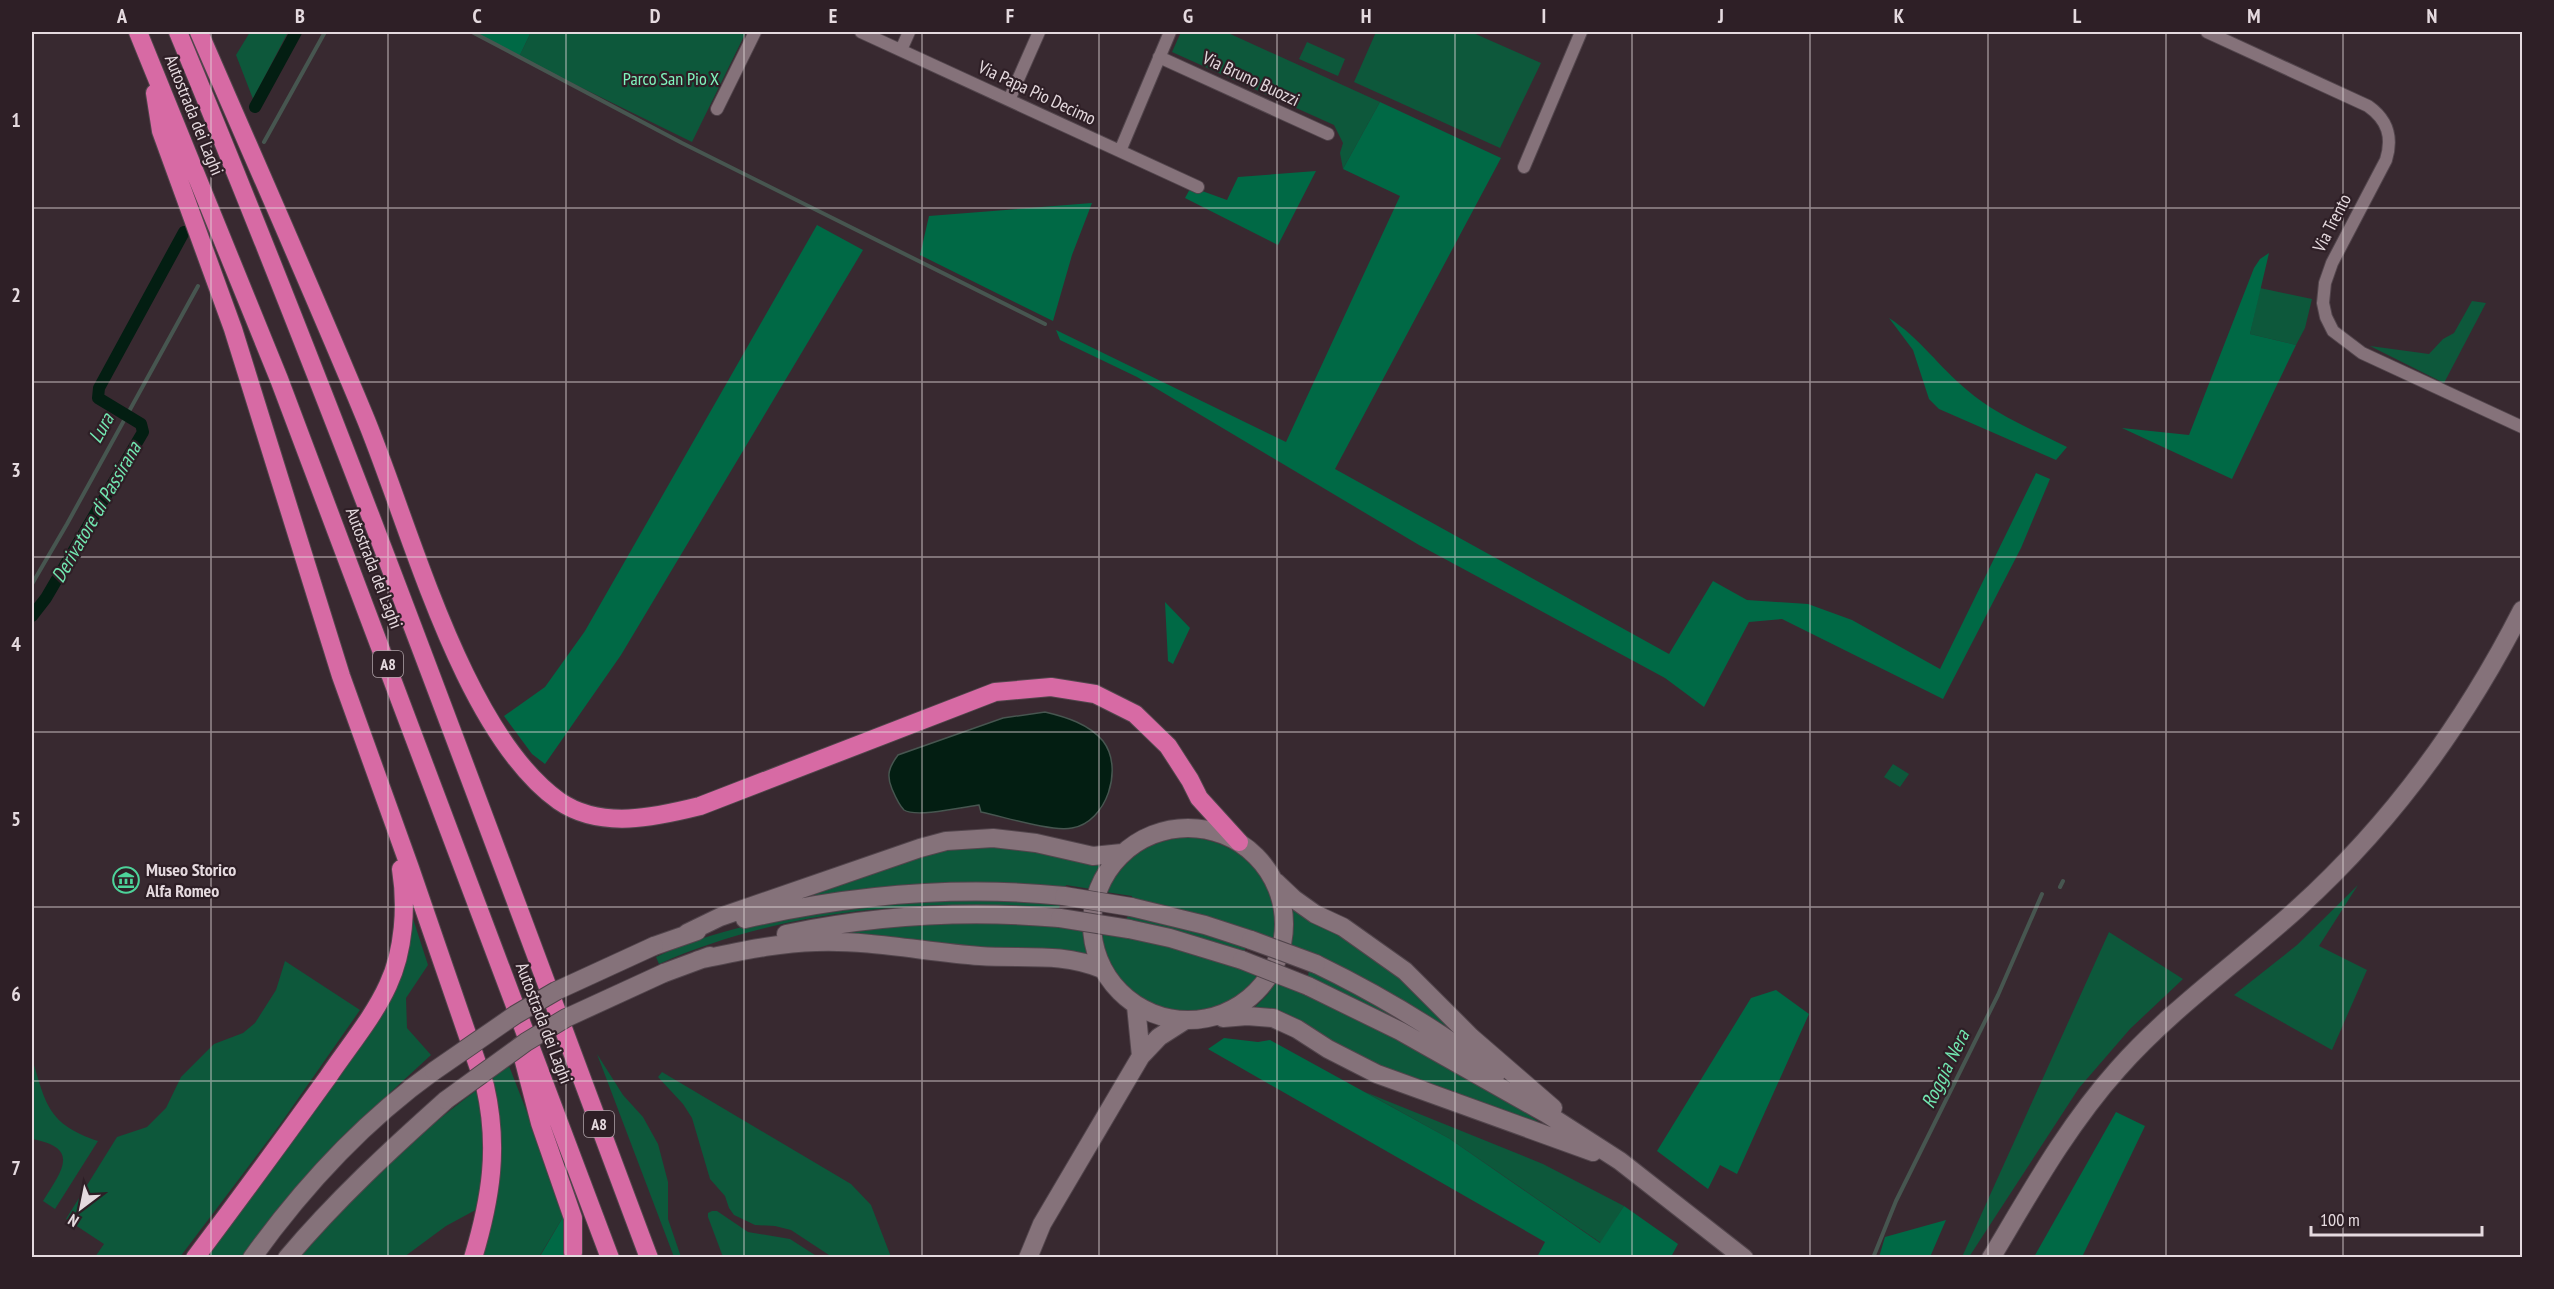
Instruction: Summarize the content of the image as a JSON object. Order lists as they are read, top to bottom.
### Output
{
  "streets": {
    "highway": ["Autostrada dei Laghi", "A8"],
    "street": ["Via Bruno Buozzi", "Via Papa Pio Decimo", "Via Trento"]
  },
  "water": ["Lura", "Derivatore di Passirana", "Roggia Nera"],
  "parks": ["Parco San Pio X"],
  "places": {
    "museum": ["Museo Storico Alfa Romeo"]
  },
  "scale_bar": "100 m",
  "north": "bottom left",
  "grid": {
    "columns": [
      "A",
      "B",
      "C",
      "D",
      "E",
      "F",
      "G",
      "H",
      "I",
      "J",
      "K",
      "L",
      "M",
      "N"
    ],
    "rows": [
      "1",
      "2",
      "3",
      "4",
      "5",
      "6",
      "7"
    ]
  }
}
